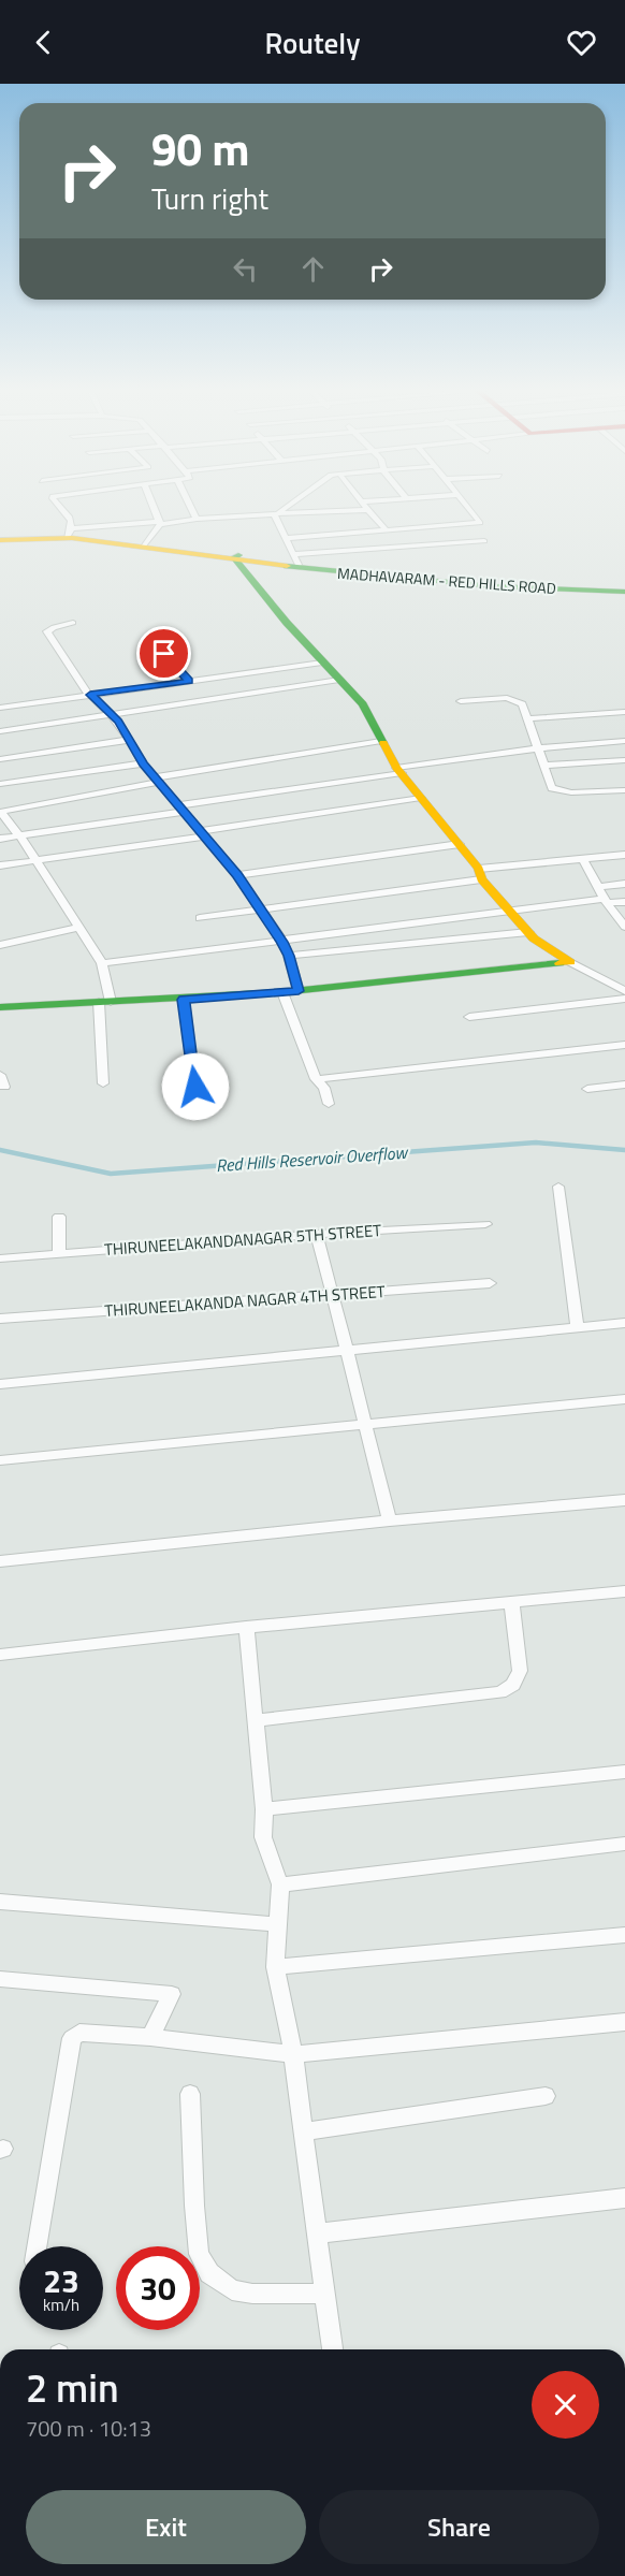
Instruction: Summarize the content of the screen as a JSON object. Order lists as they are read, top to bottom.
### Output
{
  "streets": {
    "street": ["MADHAVARAM - RED HILLS ROAD", "THIRUNEELAKANDANAGAR 5TH STREET", "THIRUNEELAKANDA NAGAR 4TH STREET"]
  },
  "water": ["Red Hills Reservoir Overflow"],
  "page": {
    "header": "Routely",
    "turn": ["90 m", "Turn right"],
    "speed": "23 km/h",
    "limit": "30",
    "heading": ["2 min", "700 m · 10:13"],
    "buttons": ["Exit", "Share"]
  }
}
